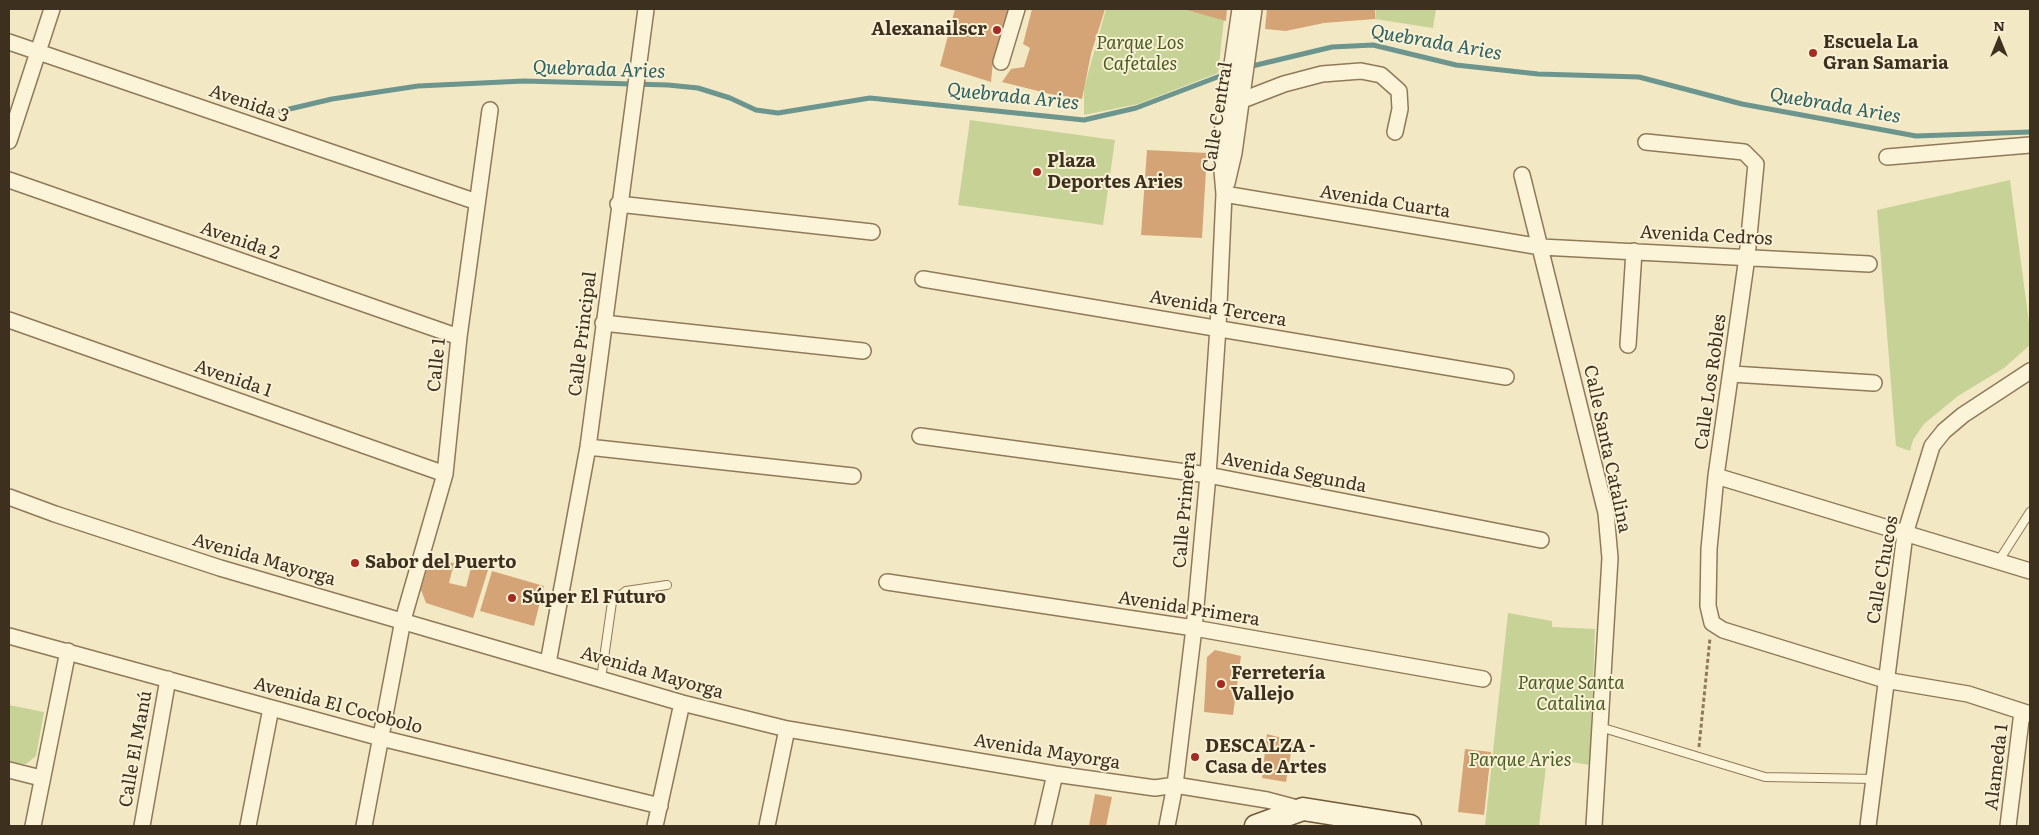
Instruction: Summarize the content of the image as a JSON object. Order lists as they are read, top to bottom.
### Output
{
  "streets": {
    "street": [
      "Avenida 3",
      "Calle Central",
      "Avenida Cuarta",
      "Avenida Cedros",
      "Avenida 2",
      "Avenida Tercera",
      "Calle Principal",
      "Calle 1",
      "Avenida 1",
      "Calle Los Robles",
      "Calle Santa Catalina",
      "Avenida Segunda",
      "Calle Primera",
      "Avenida Mayorga",
      "Calle Chucos",
      "Avenida Primera",
      "Avenida El Cocobolo",
      "Calle El Manú",
      "Alameda 1"
    ]
  },
  "crossings": [
    ["Avenida 3", "Calle 1"],
    ["Calle Central", "Avenida Cuarta"],
    ["Calle Central", "Calle Primera"],
    ["Avenida Cuarta", "Avenida Cedros"],
    ["Avenida Cuarta", "Calle Santa Catalina"],
    ["Avenida Cuarta", "Calle Primera"],
    ["Avenida Cedros", "Calle Los Robles"],
    ["Avenida Cedros", "Calle Santa Catalina"],
    ["Avenida 2", "Calle 1"],
    ["Avenida Tercera", "Calle Primera"],
    ["Calle Principal", "Avenida Mayorga"],
    ["Calle 1", "Avenida 1"],
    ["Calle 1", "Avenida Mayorga"],
    ["Calle 1", "Avenida El Cocobolo"],
    ["Avenida Segunda", "Calle Primera"],
    ["Calle Primera", "Avenida Mayorga"],
    ["Calle Primera", "Avenida Primera"],
    ["Avenida El Cocobolo", "Calle El Manú"]
  ],
  "water": ["Quebrada Aries"],
  "parks": ["Parque Los Cafetales", "Parque Santa Catalina", "Parque Aries"],
  "places": [
    "Alexanailscr",
    "Escuela La Gran Samaria",
    "Plaza Deportes Aries",
    "Sabor del Puerto",
    "Súper El Futuro",
    "Ferretería Vallejo",
    "DESCALZA - Casa de Artes"
  ],
  "north": "top"
}
